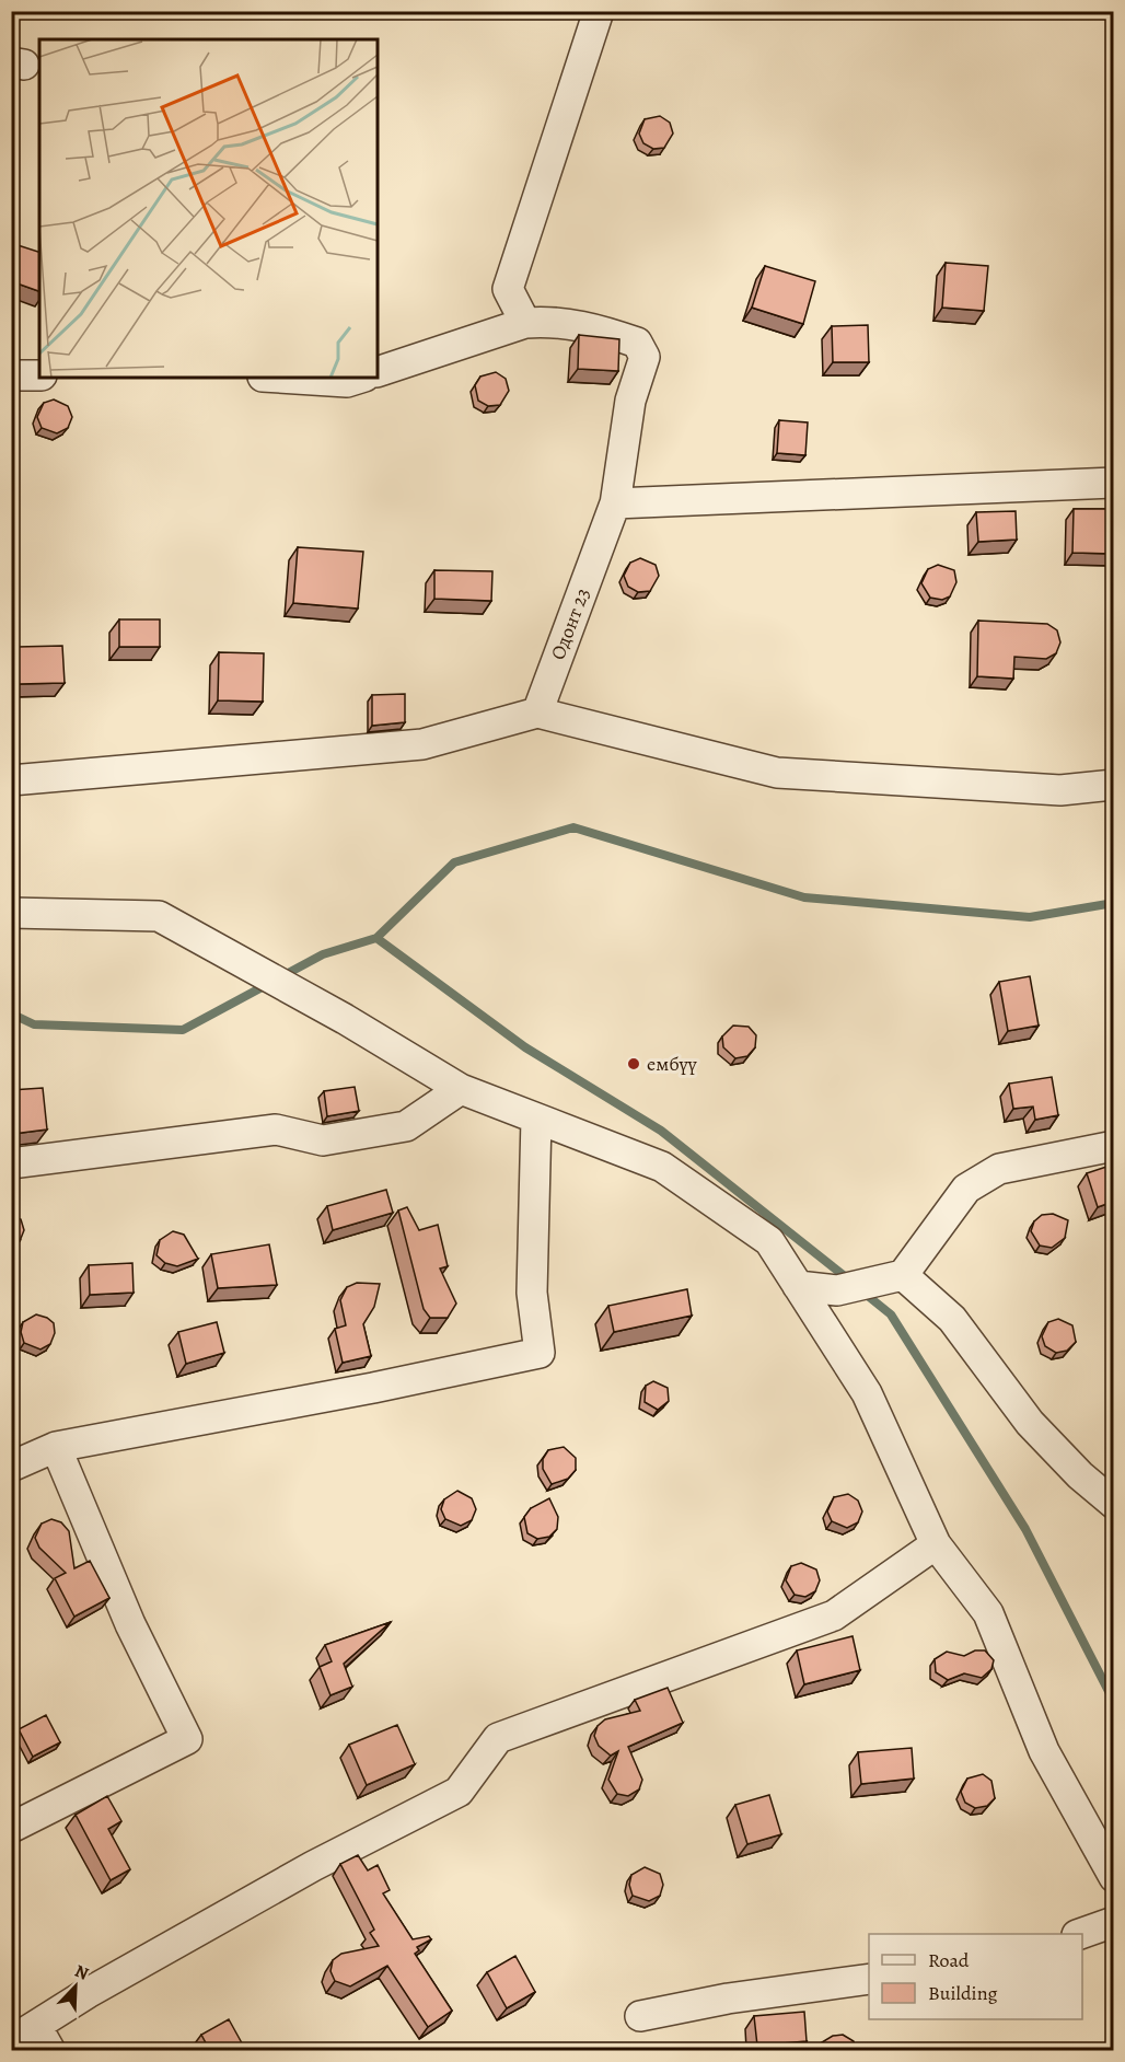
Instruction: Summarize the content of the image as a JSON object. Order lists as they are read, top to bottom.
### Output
{
  "streets": {
    "street": ["Одонт 23"]
  },
  "places": ["ембүү"],
  "legend": ["Road", "Building"],
  "north": "top right"
}
